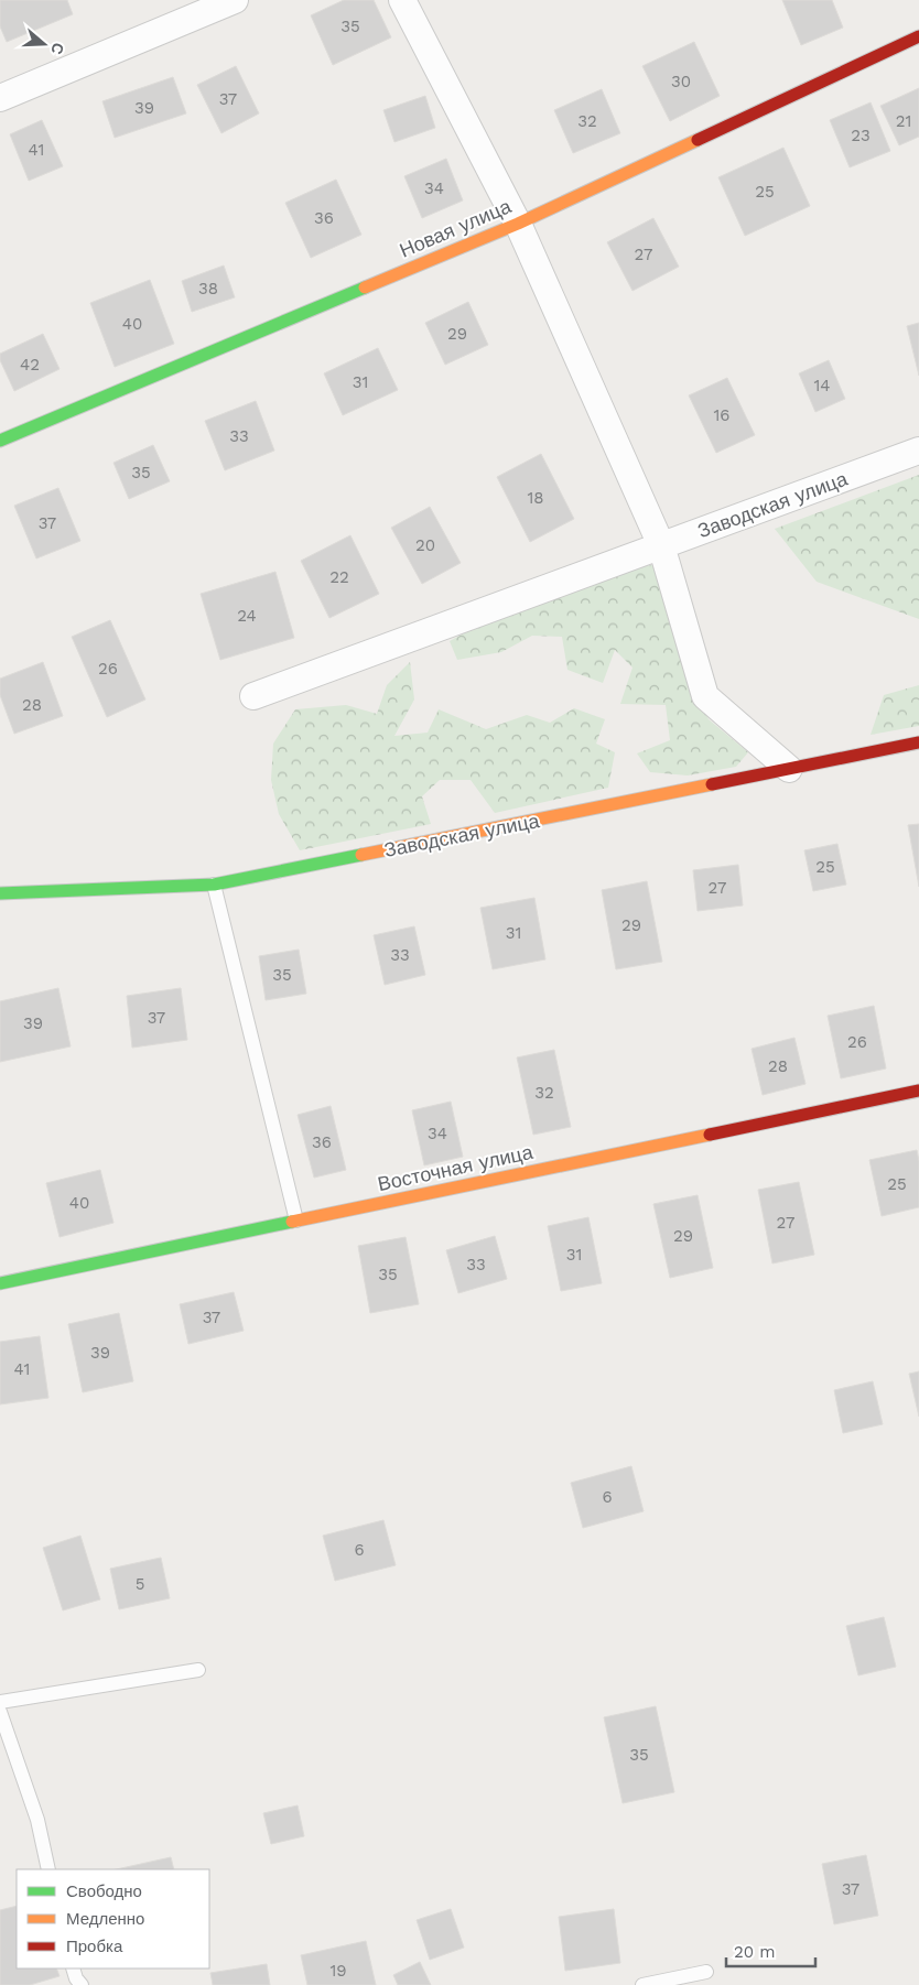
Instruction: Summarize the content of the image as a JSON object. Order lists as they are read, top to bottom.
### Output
{
  "streets": {
    "street": ["Новая улица", "Заводская улица", "Восточная улица"]
  },
  "house_numbers": [
    "35",
    "30",
    "37",
    "39",
    "32",
    "21",
    "23",
    "41",
    "34",
    "25",
    "36",
    "27",
    "38",
    "40",
    "29",
    "42",
    "31",
    "14",
    "16",
    "33",
    "35",
    "18",
    "37",
    "20",
    "22",
    "24",
    "26",
    "28",
    "25",
    "27",
    "29",
    "31",
    "33",
    "35",
    "37",
    "39",
    "26",
    "28",
    "32",
    "34",
    "36",
    "25",
    "40",
    "27",
    "29",
    "31",
    "33",
    "35",
    "37",
    "39",
    "41",
    "6",
    "6",
    "5",
    "35",
    "37",
    "19"
  ],
  "legend": ["Свободно", "Медленно", "Пробка"],
  "scale_bar": "20 m",
  "north": "right"
}
